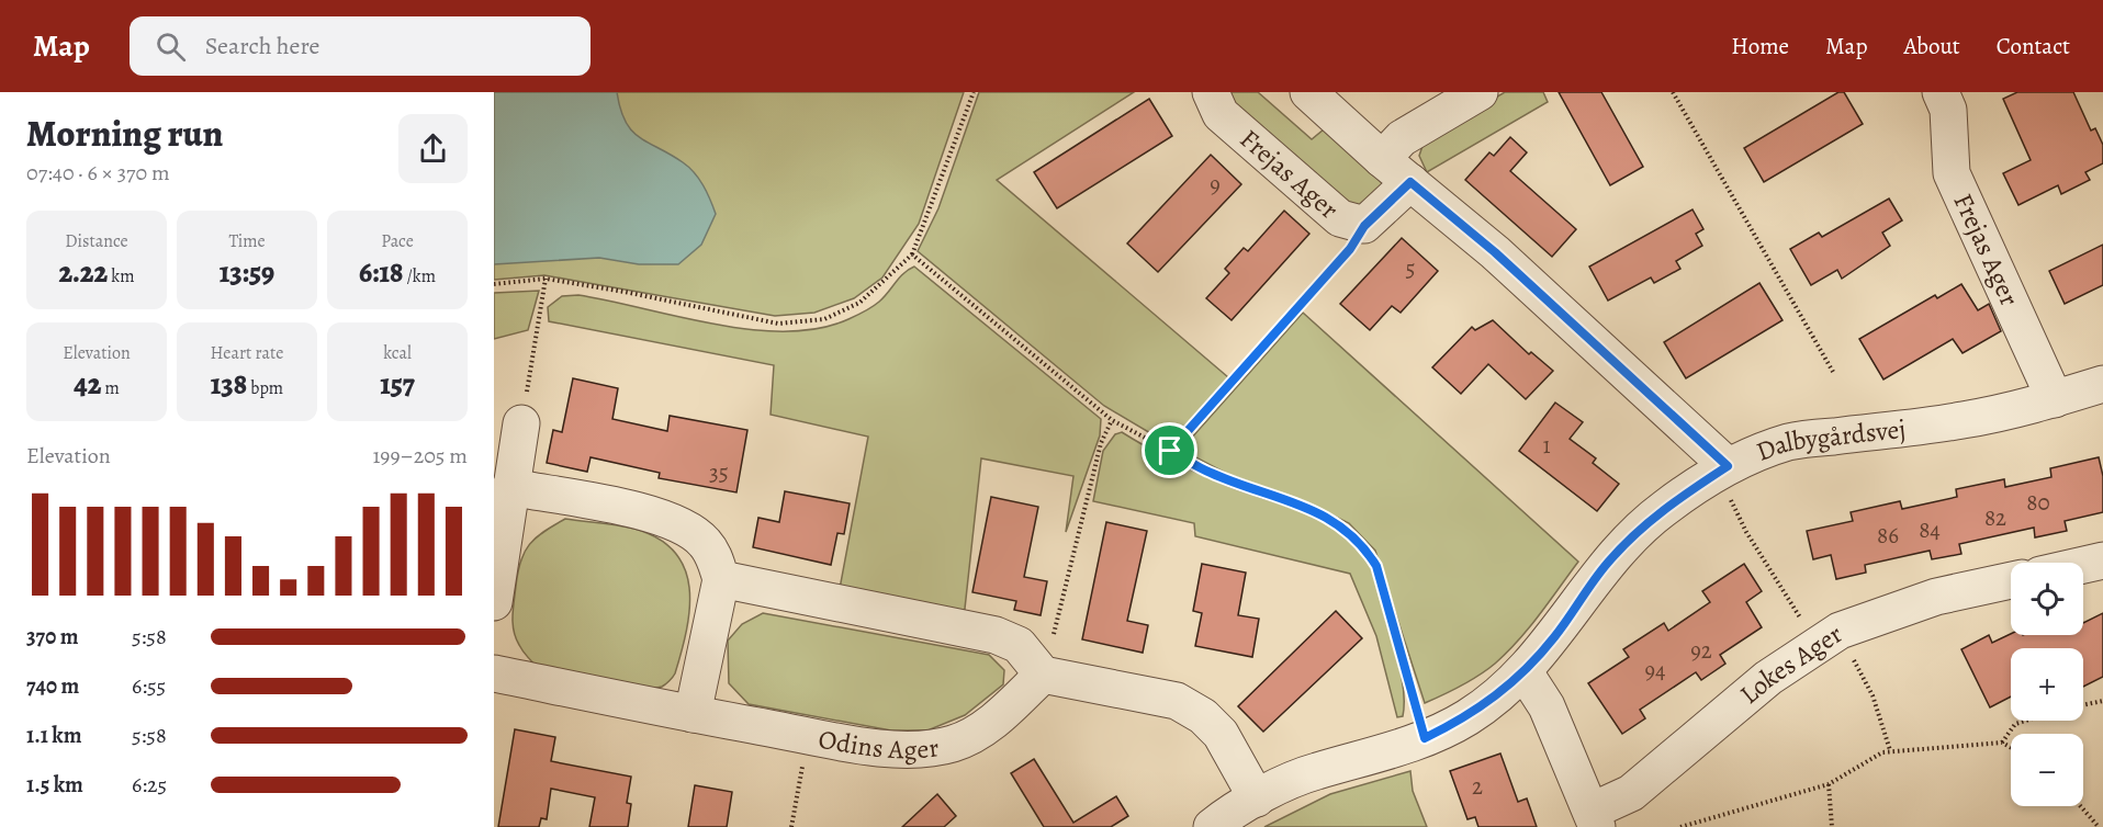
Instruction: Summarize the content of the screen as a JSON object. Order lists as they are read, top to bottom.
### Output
{
  "streets": {
    "street": [
      "Frejas Ager",
      "Dalbygårdsvej",
      "Lokes Ager",
      "Odins Ager"
    ]
  },
  "crossings": [
    ["Frejas Ager", "Dalbygårdsvej"],
    ["Dalbygårdsvej", "Lokes Ager"]
  ],
  "house_numbers": [
    "9",
    "5",
    "1",
    "35",
    "80",
    "82",
    "84",
    "86",
    "92",
    "94",
    "2"
  ],
  "page": {
    "header": "Map",
    "search": "Search here",
    "nav": [
      "Home",
      "Map",
      "About",
      "Contact"
    ],
    "heading": ["Morning run", "07:40 · 6 × 370 m"],
    "stats": [
      ["Distance", "2.22 km"],
      ["Time", "13:59"],
      ["Pace", "6:18 /km"],
      ["Elevation", "42 m"],
      ["Heart rate", "138 bpm"],
      ["kcal", "157"]
    ],
    "chart": ["Elevation", "199–205 m"],
    "map_buttons": ["+", "−"],
    "list": [
      {
        "name": "370 m",
        "note": "5:58"
      },
      {
        "name": "740 m",
        "note": "6:55"
      },
      {
        "name": "1.1 km",
        "note": "5:58"
      },
      {
        "name": "1.5 km",
        "note": "6:25"
      }
    ]
  }
}
